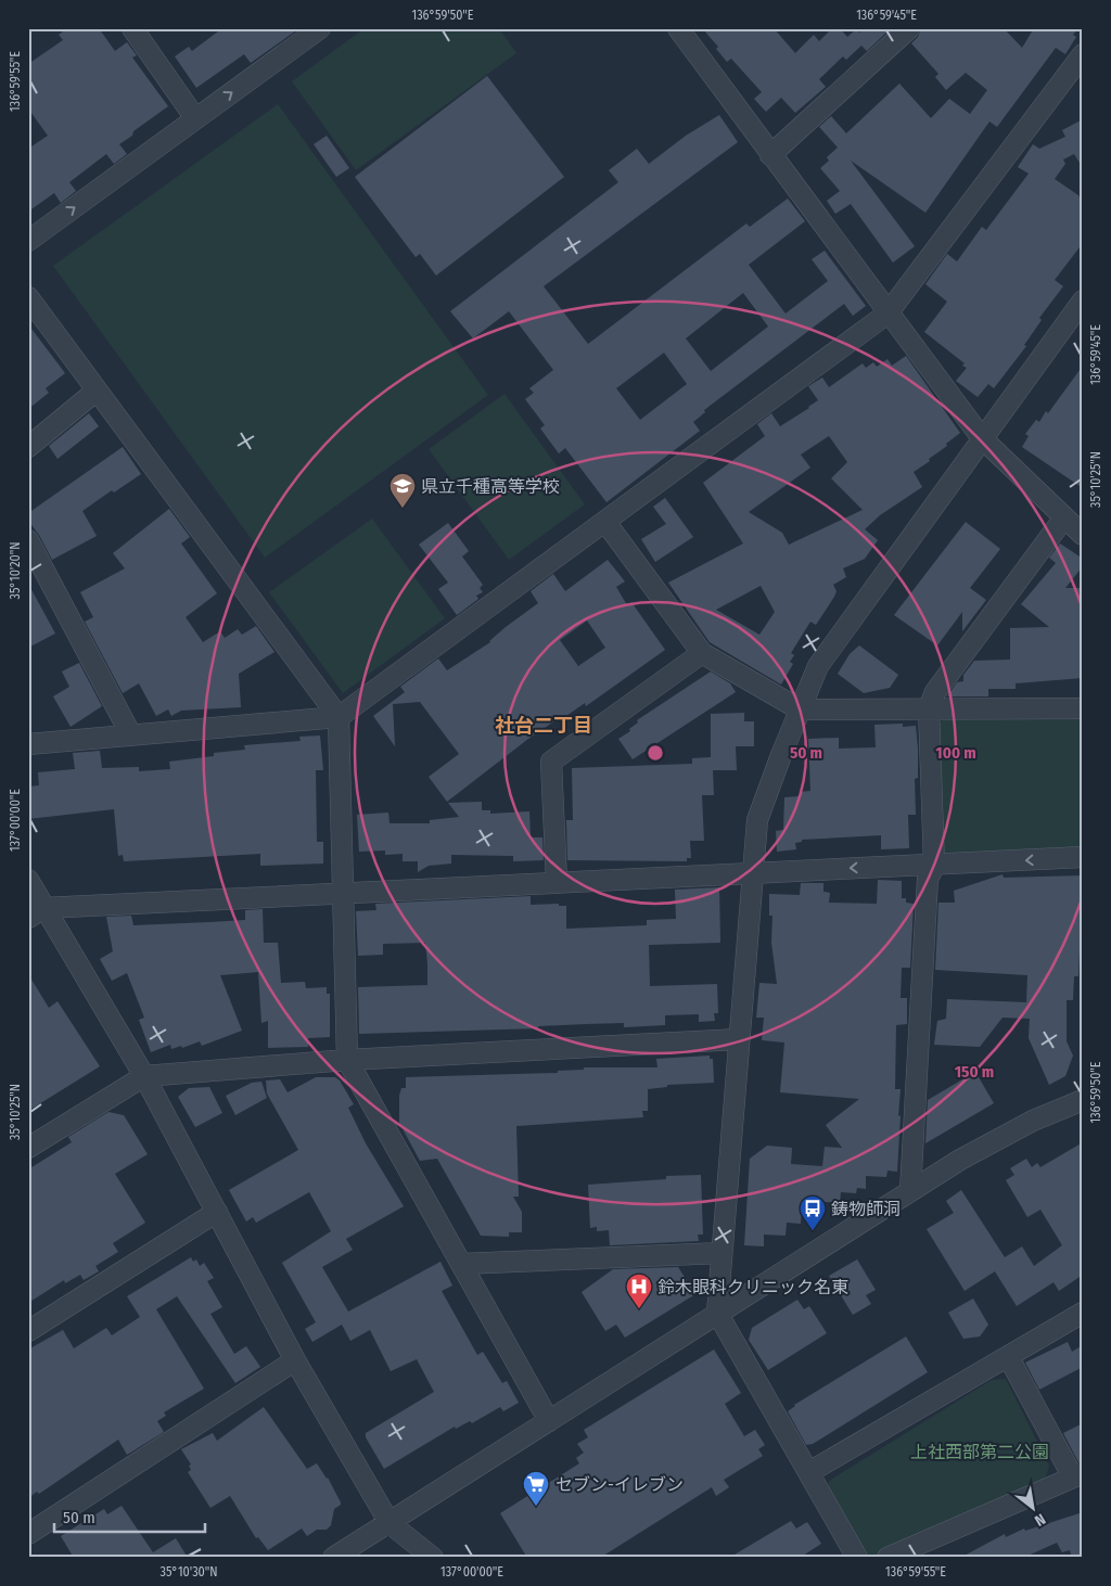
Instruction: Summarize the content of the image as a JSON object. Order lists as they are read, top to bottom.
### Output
{
  "districts": ["社台二丁目"],
  "parks": ["上社西部第二公園"],
  "places": {
    "school or university": ["県立千種高等学校"],
    "bus stop": ["鋳物師洞"],
    "hospital": ["鈴木眼科クリニック名東"],
    "supermarket": ["セブン-イレブン"]
  },
  "scale_bar": "50 m",
  "north": "bottom right",
  "coordinates": [
    "136°59'50\"E",
    "136°59'45\"E",
    "136°59'55\"E",
    "35°10'25\"N",
    "35°10'20\"N",
    "137°00'00\"E",
    "35°10'30\"N"
  ],
  "rings": ["50 m", "100 m", "150 m"]
}
